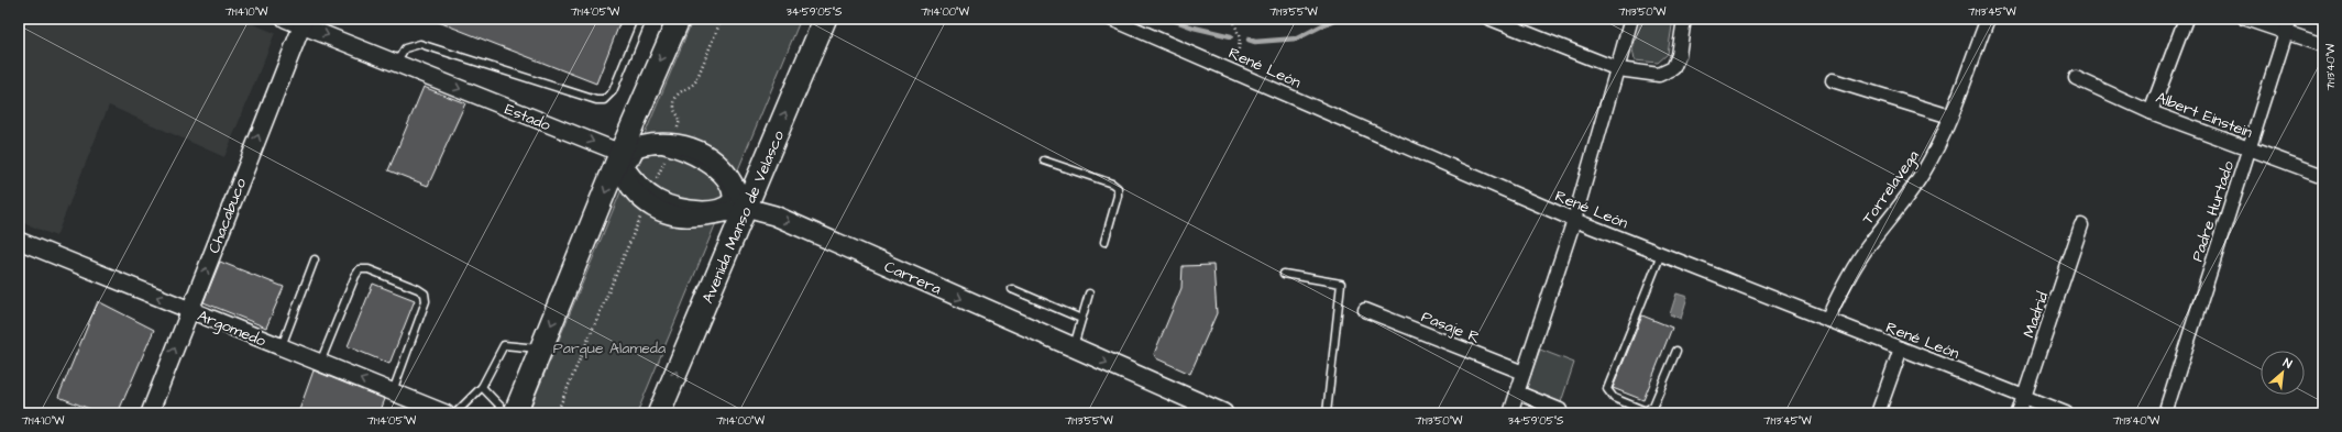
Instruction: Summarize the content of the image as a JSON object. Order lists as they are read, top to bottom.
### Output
{
  "streets": {
    "main road": ["Avenida Manso de Velasco", "Carrera"],
    "street": [
      "René León",
      "Albert Einstein",
      "Estado",
      "Torrelavega",
      "Padre Hurtado",
      "Chacabuco",
      "Madrid",
      "Pasaje R",
      "Argomedo"
    ]
  },
  "crossings": [
    ["René León", "Torrelavega"],
    ["René León", "Madrid"],
    ["Albert Einstein", "Padre Hurtado"],
    ["Estado", "Chacabuco"],
    ["Chacabuco", "Argomedo"],
    ["Avenida Manso de Velasco", "Carrera"]
  ],
  "one_way": [
    "Estado",
    "Chacabuco",
    "Carrera",
    "Argomedo"
  ],
  "parks": ["Parque Alameda"],
  "north": "top right",
  "coordinates": [
    "71°14'10\"W",
    "71°14'05\"W",
    "34°59'05\"S",
    "71°14'00\"W",
    "71°13'55\"W",
    "71°13'50\"W",
    "71°13'45\"W",
    "71°13'40\"W"
  ]
}
